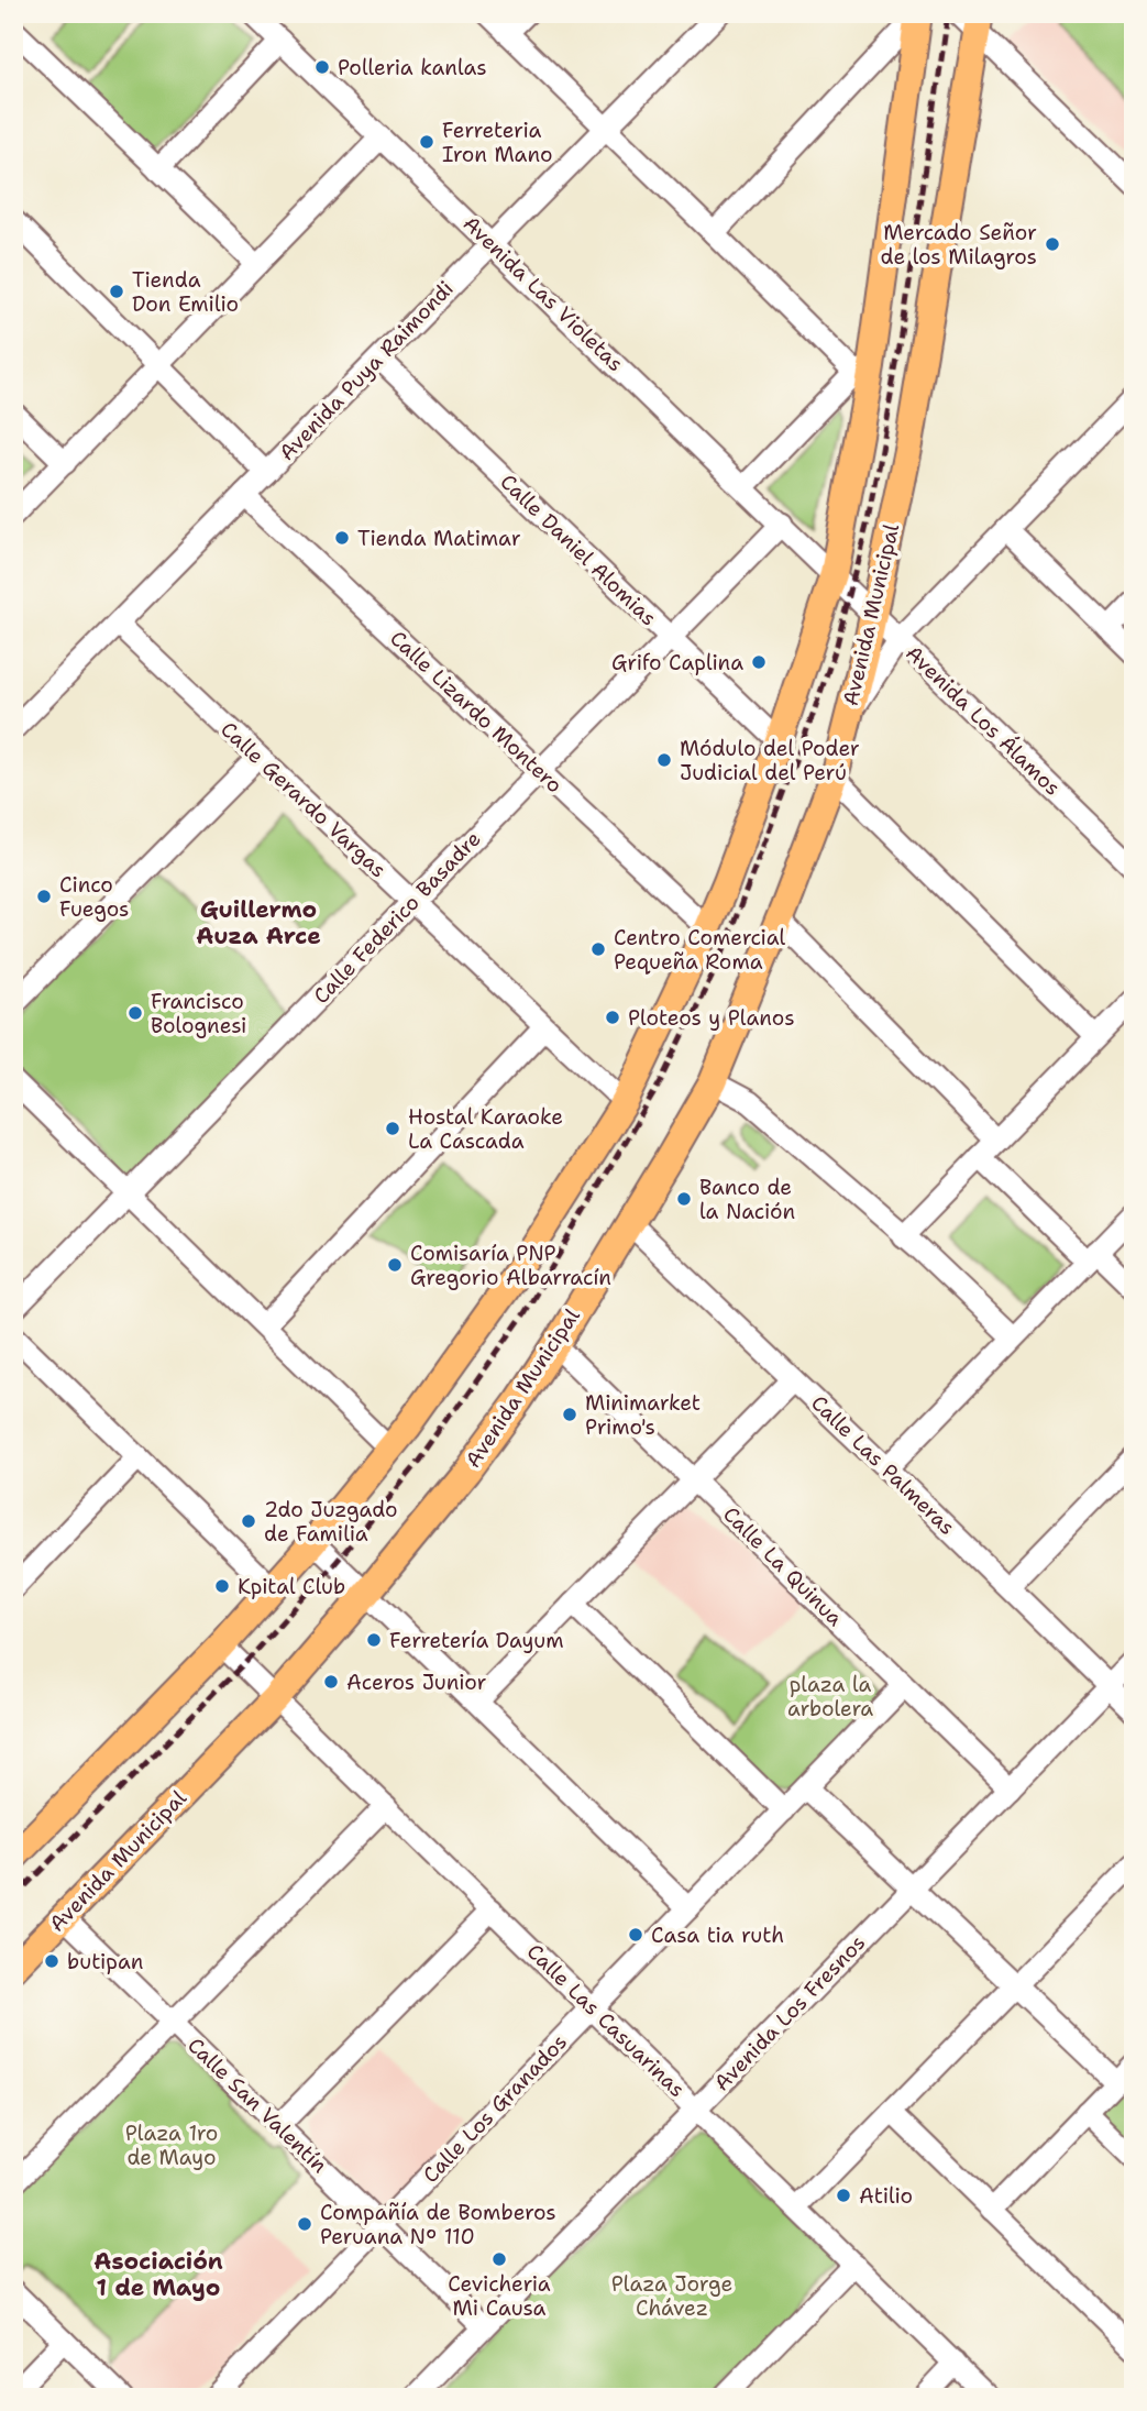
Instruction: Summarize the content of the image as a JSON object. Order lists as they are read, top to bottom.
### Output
{
  "streets": {
    "main road": ["Avenida Municipal"],
    "street": [
      "Avenida Las Violetas",
      "Avenida Puya Raimondi",
      "Calle Daniel Alomias",
      "Calle Lizardo Montero",
      "Avenida Los Álamos",
      "Calle Gerardo Vargas",
      "Calle Federico Basadre",
      "Calle Las Palmeras",
      "Calle La Quinua",
      "Avenida Los Fresnos",
      "Calle Las Casuarinas",
      "Calle San Valentín",
      "Calle Los Granados"
    ]
  },
  "crossings": [
    ["Avenida Las Violetas", "Avenida Puya Raimondi"],
    ["Avenida Las Violetas", "Avenida Los Álamos"],
    ["Avenida Las Violetas", "Calle Federico Basadre"],
    ["Avenida Puya Raimondi", "Calle Daniel Alomias"],
    ["Avenida Puya Raimondi", "Calle Lizardo Montero"],
    ["Avenida Puya Raimondi", "Calle Gerardo Vargas"],
    ["Calle Daniel Alomias", "Calle Federico Basadre"],
    ["Avenida Municipal", "Avenida Los Álamos"],
    ["Avenida Municipal", "Calle Las Palmeras"],
    ["Avenida Municipal", "Calle La Quinua"],
    ["Avenida Municipal", "Calle Las Casuarinas"],
    ["Avenida Municipal", "Calle San Valentín"],
    ["Calle Lizardo Montero", "Calle Federico Basadre"],
    ["Calle Gerardo Vargas", "Calle Federico Basadre"],
    ["Calle Las Palmeras", "Avenida Los Fresnos"],
    ["Calle La Quinua", "Avenida Los Fresnos"],
    ["Calle La Quinua", "Calle Los Granados"],
    ["Avenida Los Fresnos", "Calle Las Casuarinas"],
    ["Avenida Los Fresnos", "Calle San Valentín"],
    ["Calle Las Casuarinas", "Calle Los Granados"],
    ["Calle San Valentín", "Calle Los Granados"]
  ],
  "districts": ["Guillermo Auza Arce", "Asociación 1 de Mayo"],
  "parks": ["plaza la arbolera", "Plaza 1ro de Mayo", "Plaza Jorge Chávez"],
  "places": [
    "Polleria kanlas",
    "Ferreteria Iron Mano",
    "Mercado Señor de los Milagros",
    "Tienda Don Emilio",
    "Tienda Matimar",
    "Grifo Caplina",
    "Módulo del Poder Judicial del Perú",
    "Cinco Fuegos",
    "Centro Comercial Pequeña Roma",
    "Francisco Bolognesi",
    "Ploteos y Planos",
    "Hostal Karaoke La Cascada",
    "Banco de la Nación",
    "Comisaría PNP Gregorio Albarracín",
    "Minimarket Primo's",
    "2do Juzgado de Familia",
    "Kpital Club",
    "Ferretería Dayum",
    "Aceros Junior",
    "Casa tia ruth",
    "butipan",
    "Atilio",
    "Compañía de Bomberos Peruana Nº 110",
    "Cevicheria Mi Causa"
  ]
}
